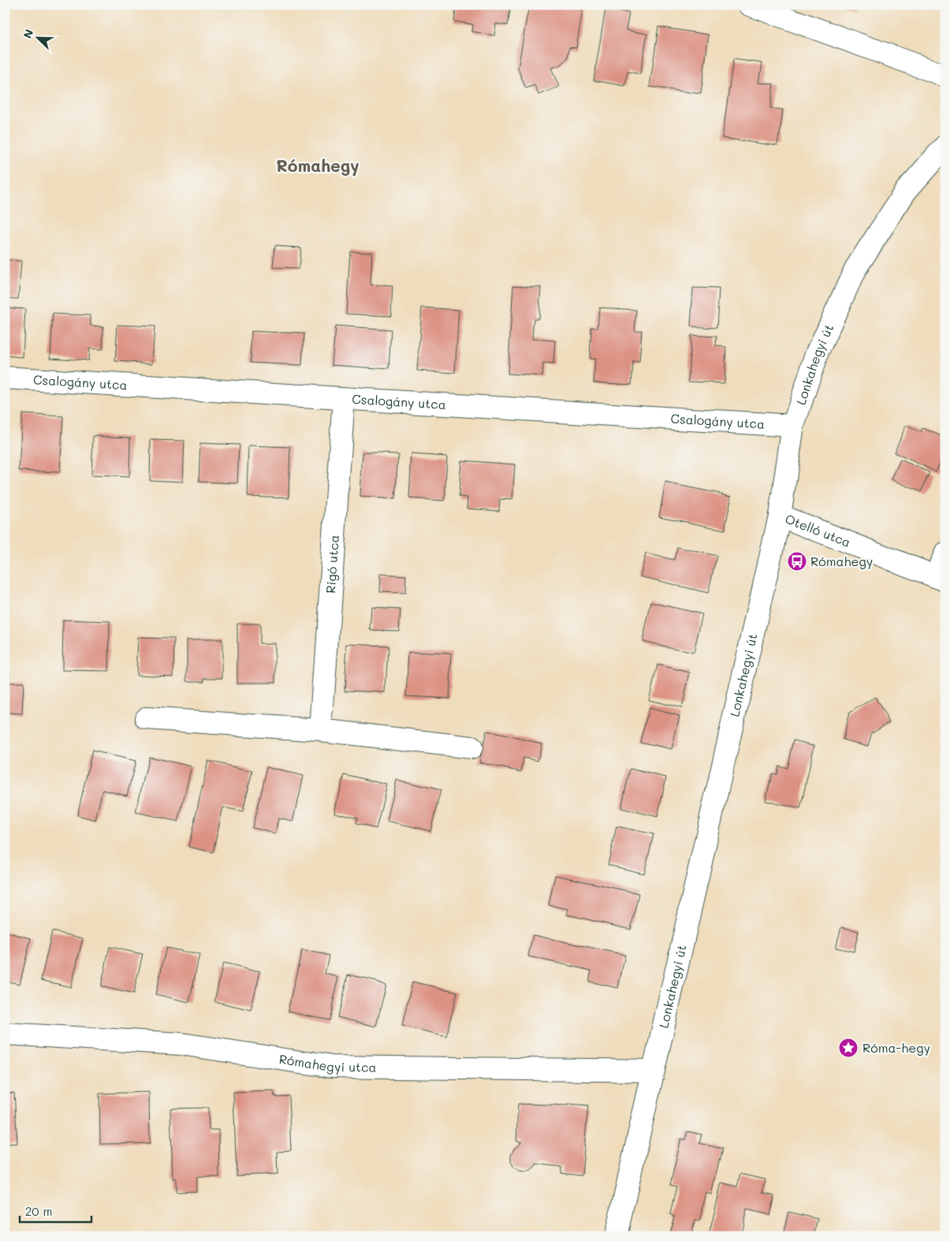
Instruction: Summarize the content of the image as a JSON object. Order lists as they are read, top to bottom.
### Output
{
  "streets": {
    "street": [
      "Lonkahegyi út",
      "Csalogány utca",
      "Otelló utca",
      "Rigó utca",
      "Rómahegyi utca"
    ]
  },
  "crossings": [
    ["Lonkahegyi út", "Csalogány utca"],
    ["Lonkahegyi út", "Otelló utca"],
    ["Lonkahegyi út", "Rómahegyi utca"],
    ["Csalogány utca", "Rigó utca"]
  ],
  "districts": ["Rómahegy"],
  "places": {
    "bus stop": ["Rómahegy"],
    "place": ["Róma-hegy"]
  },
  "scale_bar": "20 m",
  "north": "top left"
}
